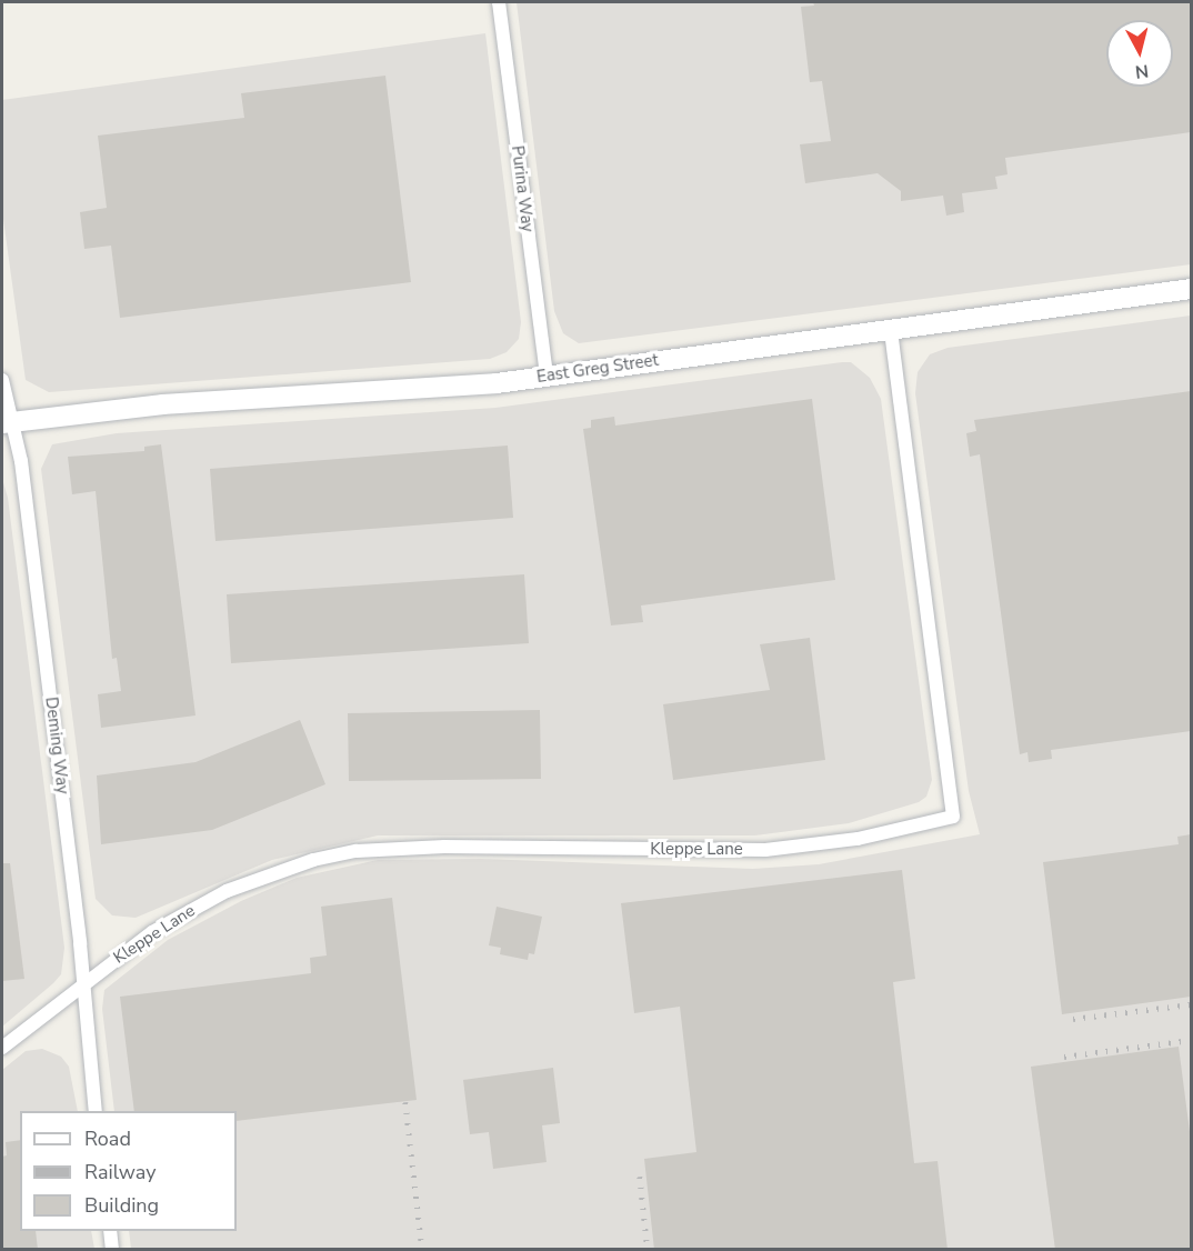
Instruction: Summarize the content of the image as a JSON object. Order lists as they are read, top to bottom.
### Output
{
  "streets": {
    "main road": ["East Greg Street"],
    "street": ["Purina Way", "Deming Way", "Kleppe Lane"]
  },
  "crossings": [
    ["Purina Way", "East Greg Street"],
    ["East Greg Street", "Deming Way"],
    ["East Greg Street", "Kleppe Lane"],
    ["Deming Way", "Kleppe Lane"]
  ],
  "legend": ["Road", "Railway", "Building"],
  "north": "bottom"
}
